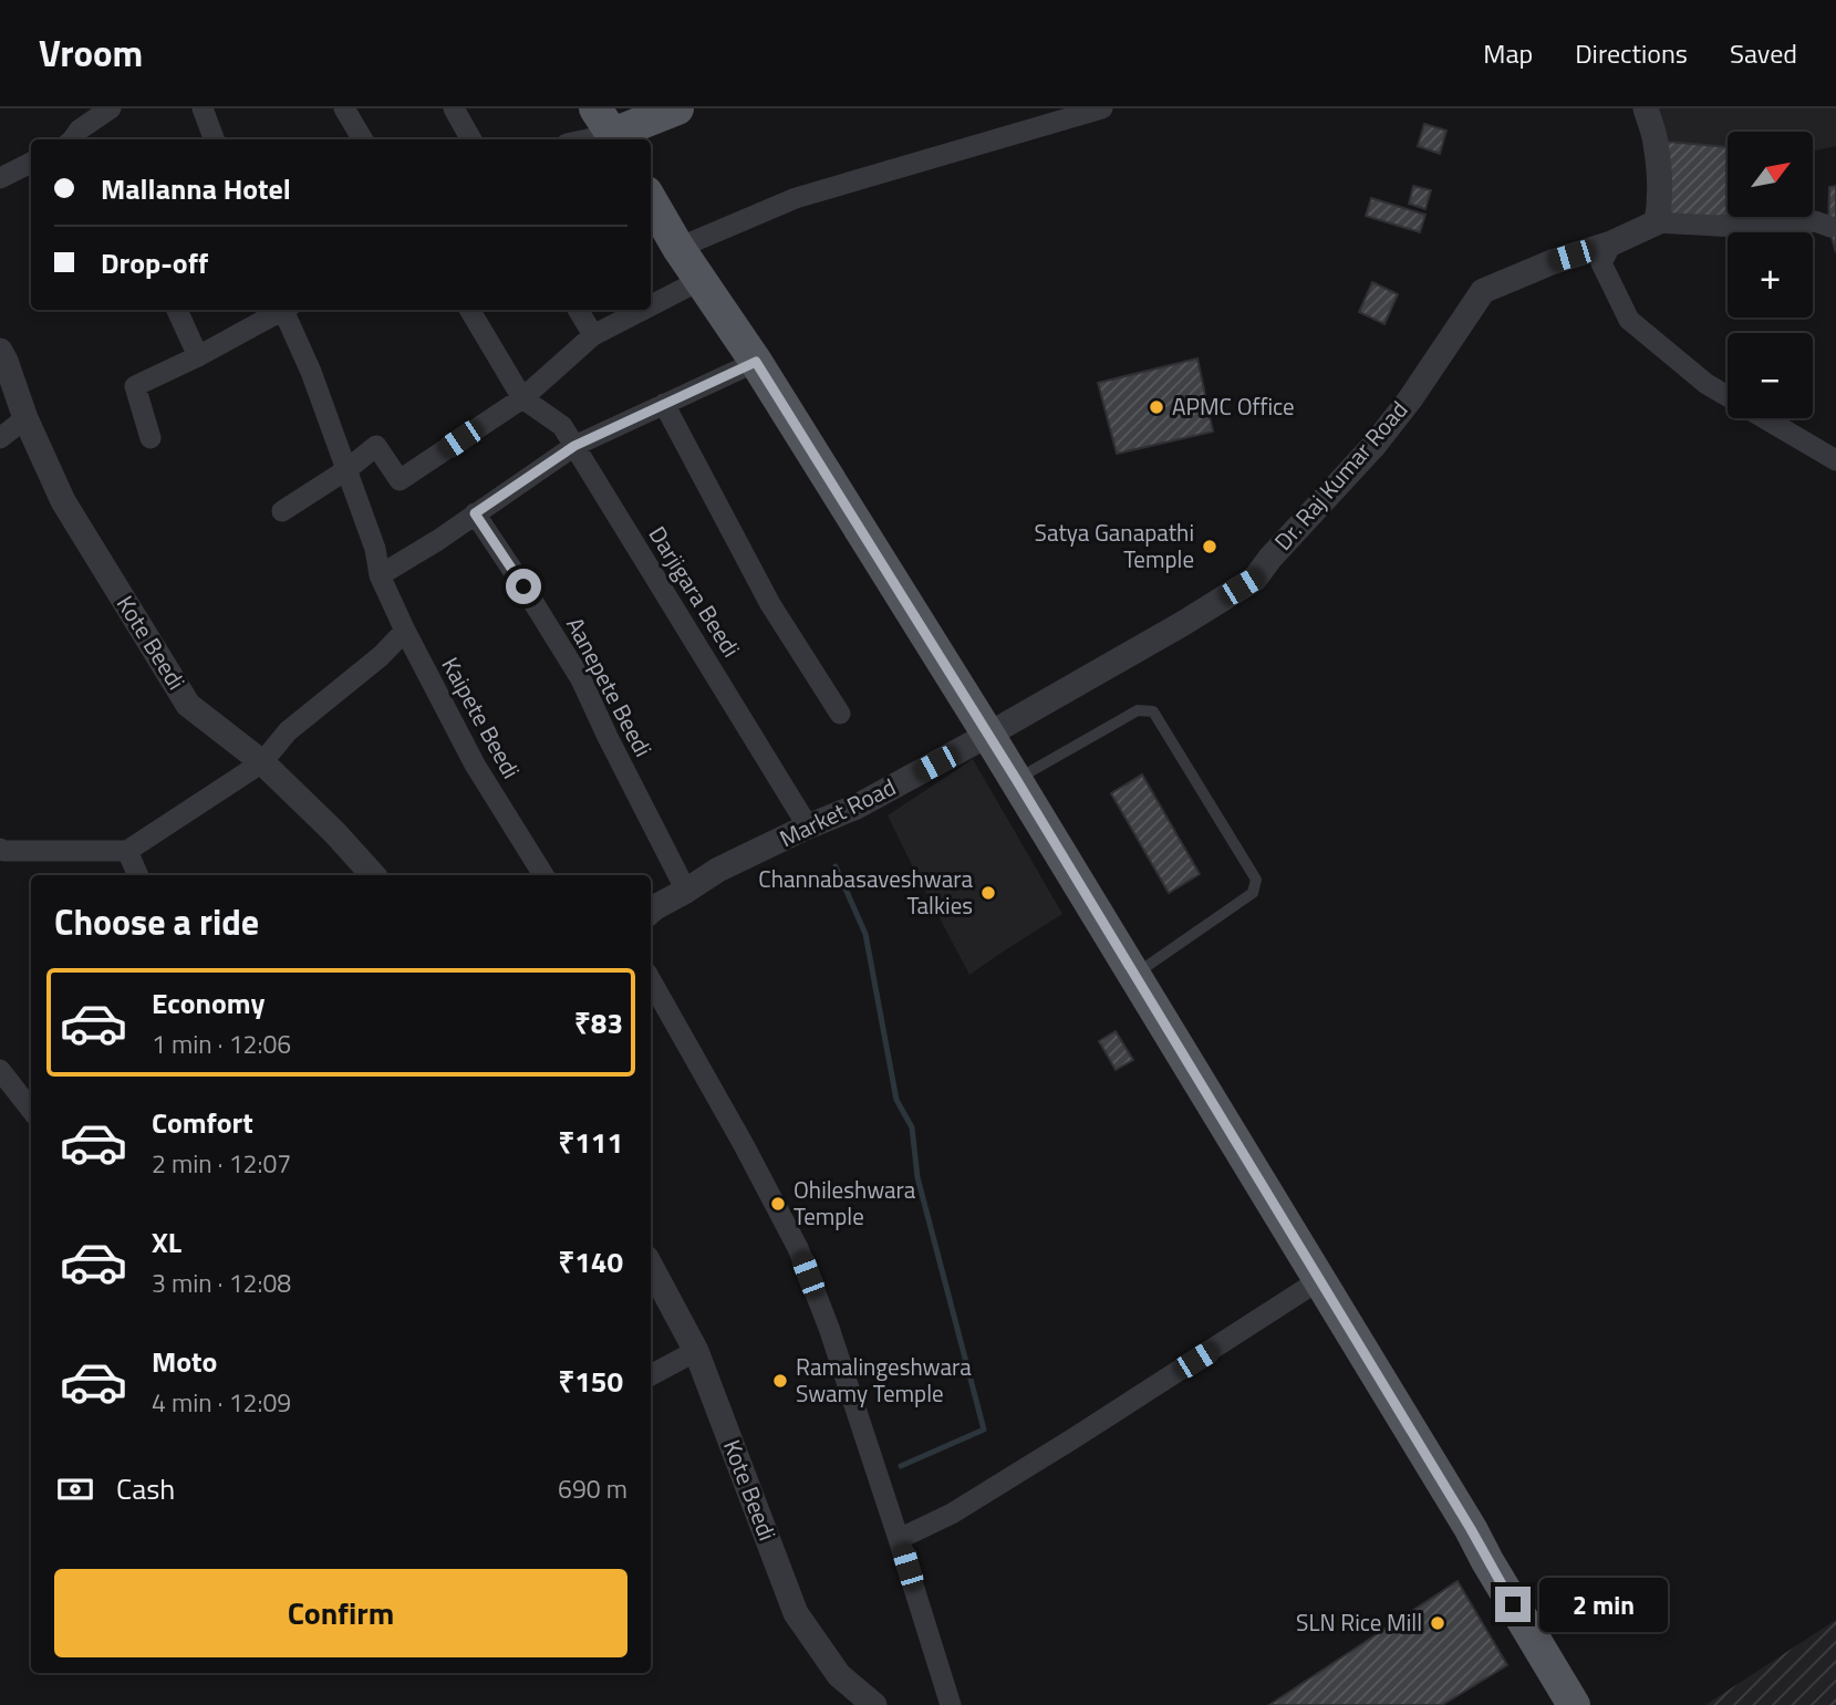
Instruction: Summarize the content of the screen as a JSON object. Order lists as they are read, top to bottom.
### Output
{
  "streets": {
    "street": [
      "Dr. Raj Kumar Road",
      "Darjigara Beedi",
      "Kote Beedi",
      "Aanepete Beedi",
      "Kaipete Beedi",
      "Market Road"
    ]
  },
  "crossings": [
    ["Dr. Raj Kumar Road", "Market Road"],
    ["Darjigara Beedi", "Market Road"],
    ["Aanepete Beedi", "Market Road"]
  ],
  "places": [
    "APMC Office",
    "Satya Ganapathi Temple",
    "Channabasaveshwara Talkies",
    "Ohileshwara Temple",
    "Ramalingeshwara Swamy Temple",
    "SLN Rice Mill"
  ],
  "north": "top right",
  "page": {
    "header": "Vroom",
    "nav": ["Map", "Directions", "Saved"],
    "map_buttons": ["+", "−"],
    "banner": ["Mallanna Hotel", "Drop-off"],
    "heading": "Choose a ride",
    "list": [
      {
        "name": "Economy",
        "note": "1 min · 12:06",
        "value": "₹83"
      },
      {
        "name": "Comfort",
        "note": "2 min · 12:07",
        "value": "₹111"
      },
      {
        "name": "XL",
        "note": "3 min · 12:08",
        "value": "₹140"
      },
      {
        "name": "Moto",
        "note": "4 min · 12:09",
        "value": "₹150"
      }
    ],
    "pay": ["Cash", "690 m"],
    "buttons": "Confirm",
    "bubble": "2 min"
  }
}
